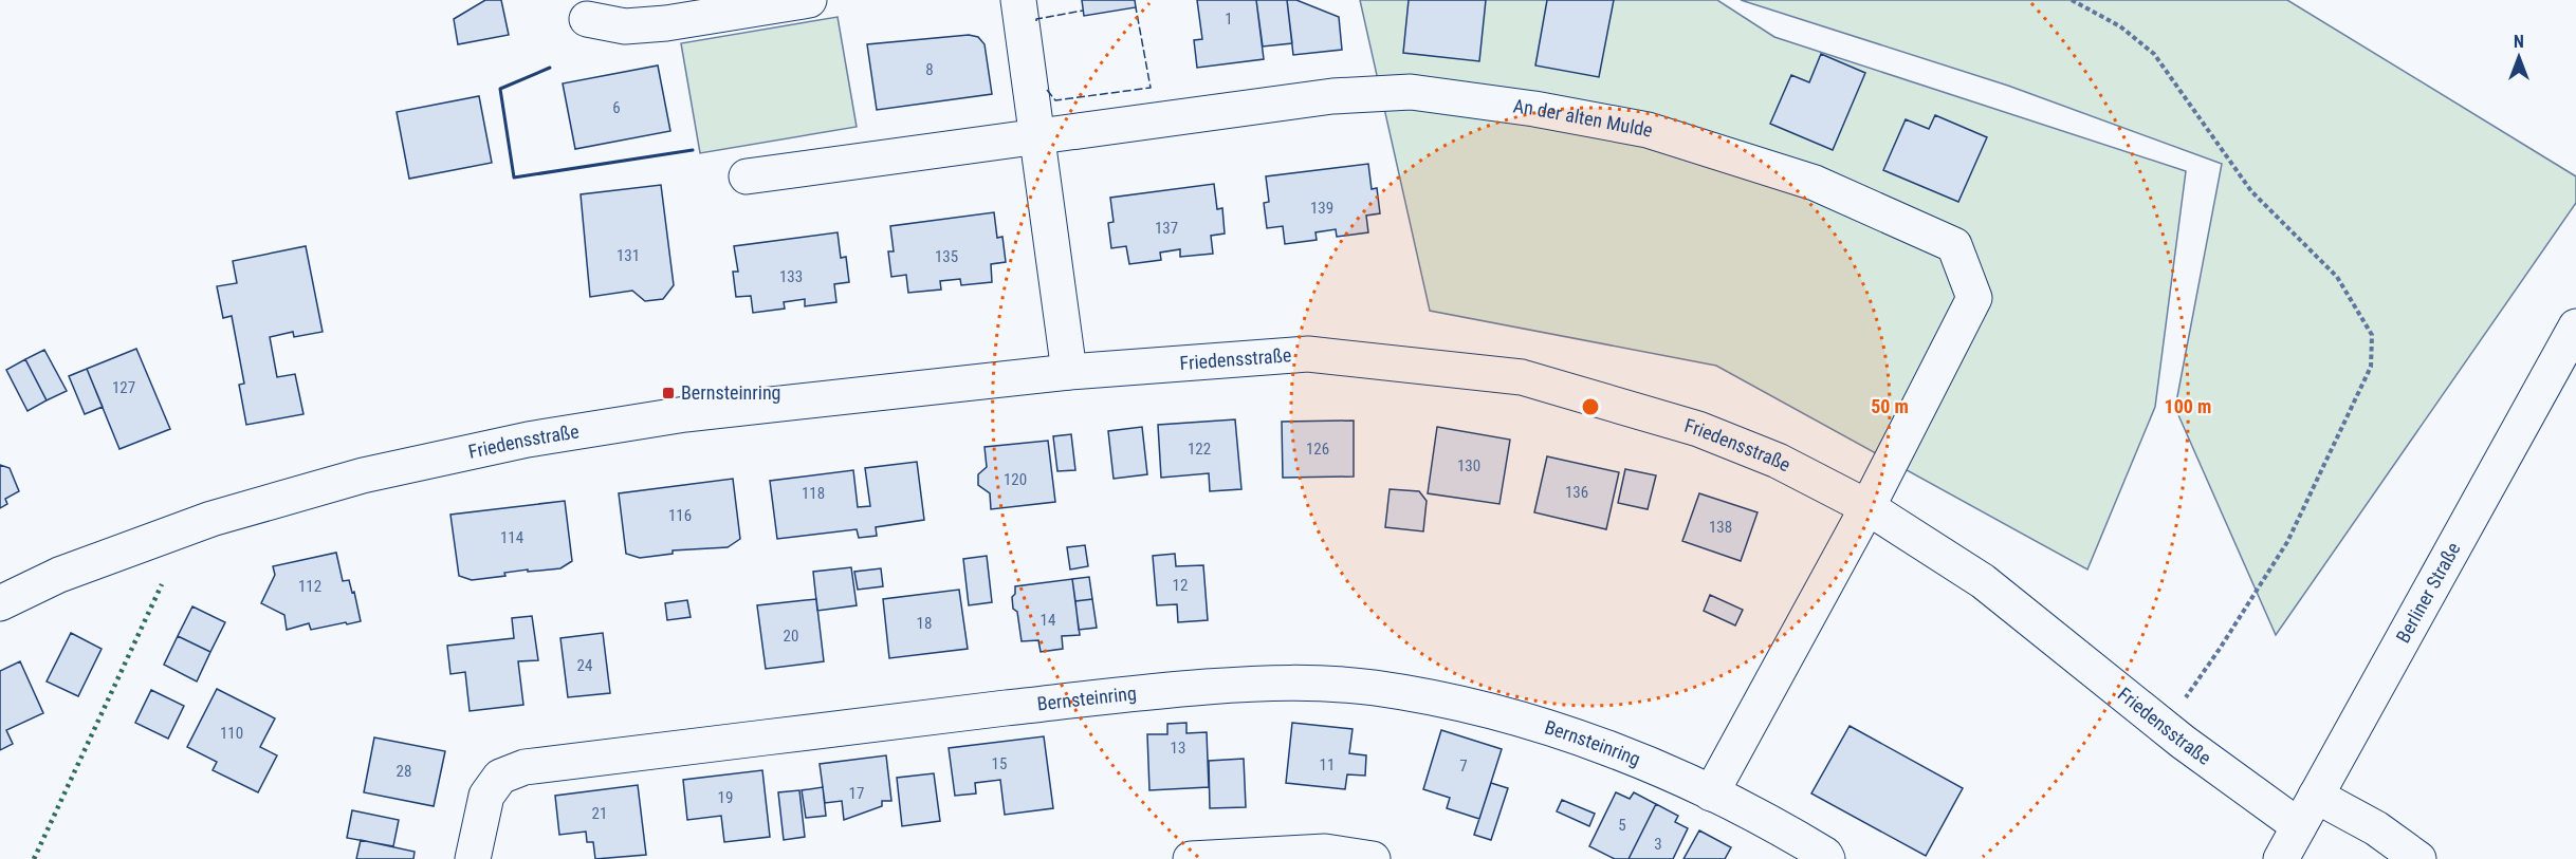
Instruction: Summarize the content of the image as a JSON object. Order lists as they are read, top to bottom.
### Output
{
  "streets": {
    "street": [
      "An der alten Mulde",
      "Friedensstraße",
      "Berliner Straße",
      "Bernsteinring"
    ]
  },
  "crossings": [
    ["An der alten Mulde", "Friedensstraße"],
    ["Friedensstraße", "Berliner Straße"]
  ],
  "places": {
    "transit": ["Bernsteinring"]
  },
  "house_numbers": [
    "1",
    "8",
    "6",
    "139",
    "137",
    "131",
    "135",
    "133",
    "127",
    "122",
    "126",
    "130",
    "120",
    "136",
    "118",
    "116",
    "138",
    "114",
    "12",
    "112",
    "14",
    "18",
    "20",
    "24",
    "110",
    "13",
    "15",
    "11",
    "7",
    "28",
    "17",
    "19",
    "21",
    "5",
    "3"
  ],
  "north": "top",
  "rings": ["50 m", "100 m"]
}
